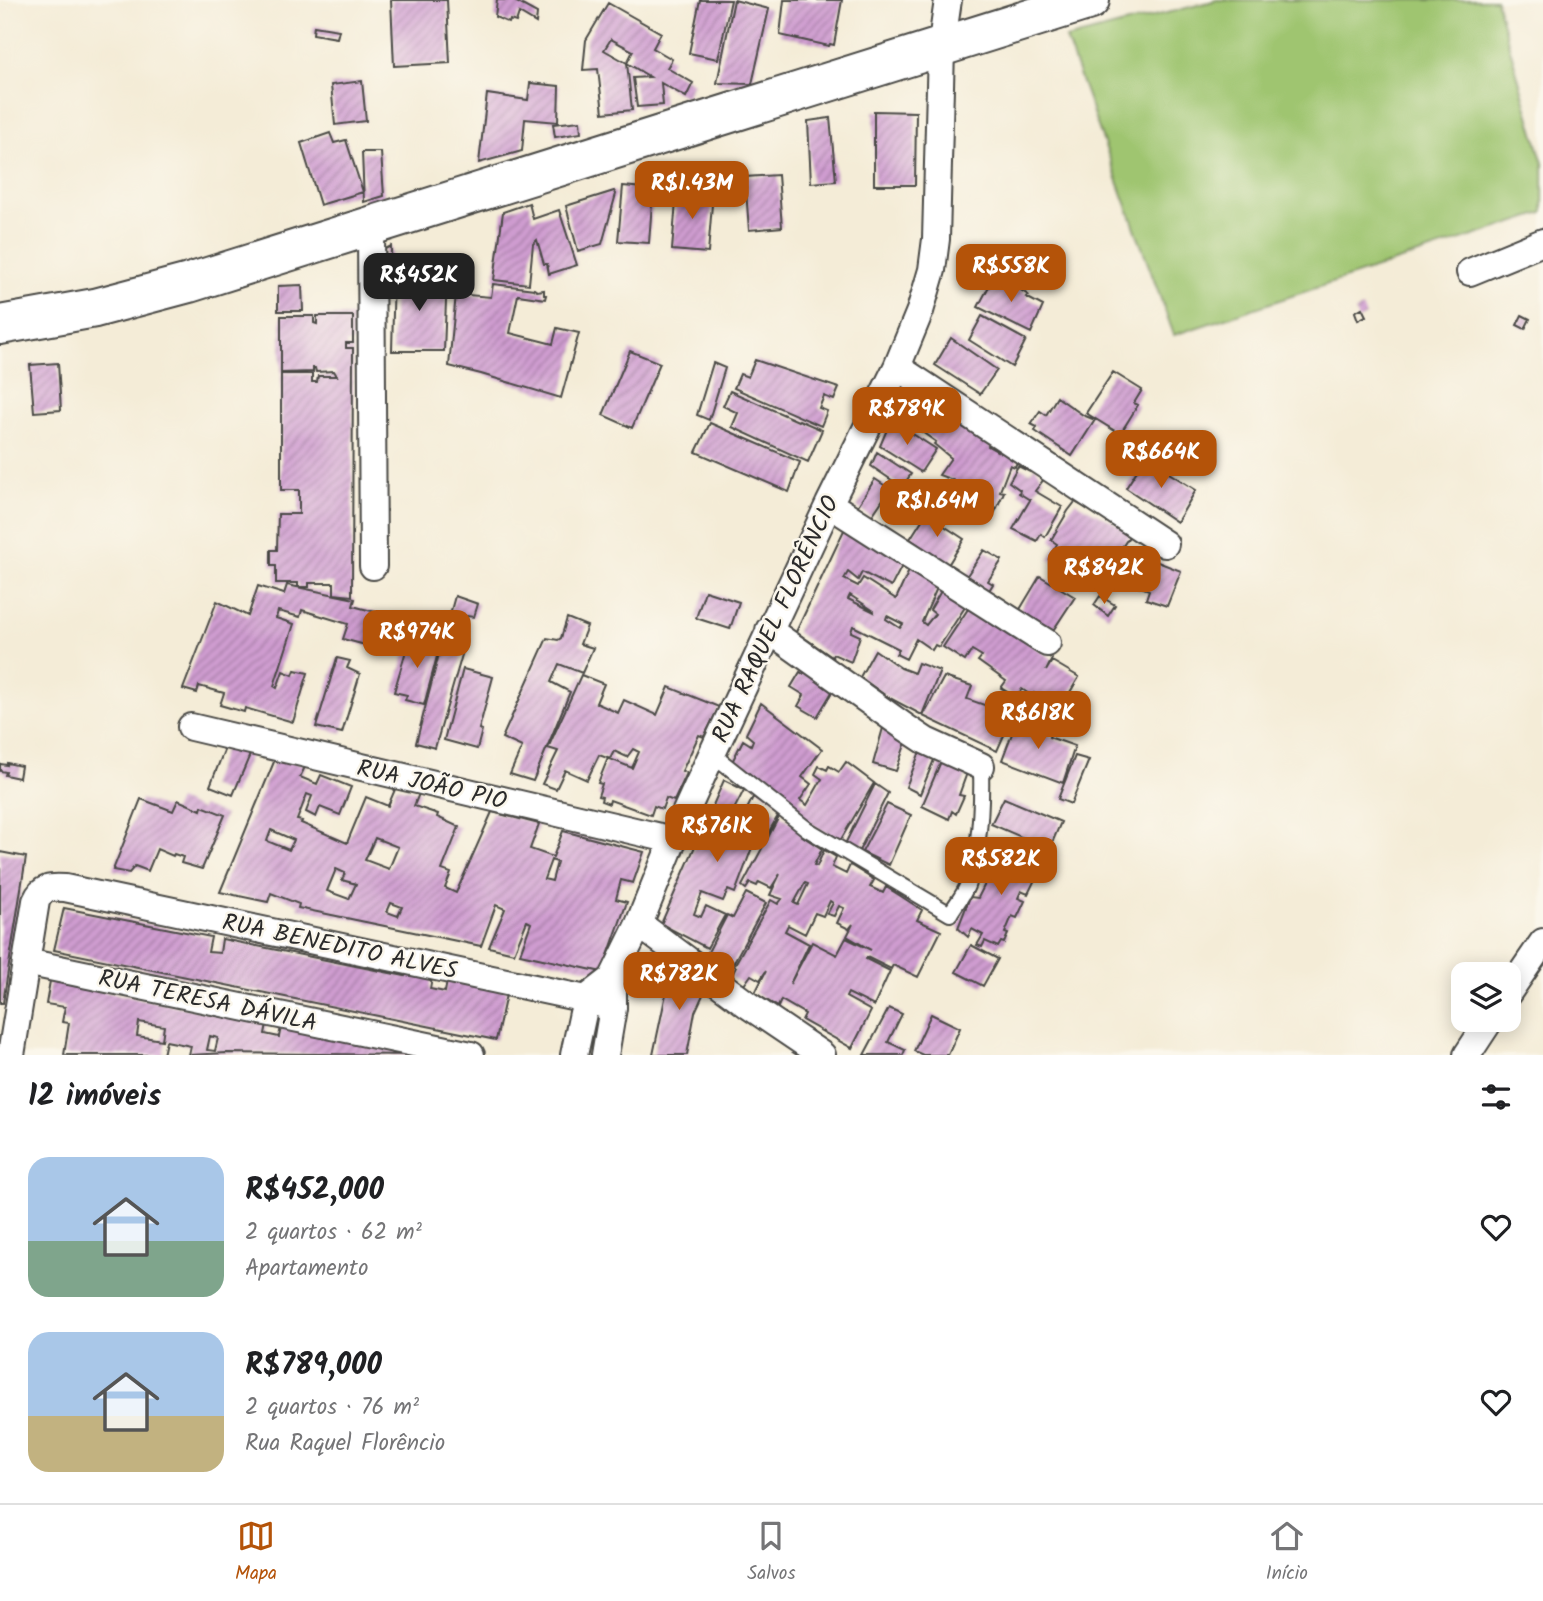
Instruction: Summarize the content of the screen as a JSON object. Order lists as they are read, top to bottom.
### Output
{
  "streets": {
    "street": [
      "RUA RAQUEL FLORÊNCIO",
      "RUA JOÃO PIO",
      "RUA BENEDITO ALVES",
      "RUA TERESA DÁVILA"
    ]
  },
  "crossings": [
    ["RUA RAQUEL FLORÊNCIO", "RUA JOÃO PIO"],
    ["RUA RAQUEL FLORÊNCIO", "RUA BENEDITO ALVES"],
    ["RUA BENEDITO ALVES", "RUA TERESA DÁVILA"]
  ],
  "page": {
    "price": [
      "R$1.43M",
      "R$558K",
      "R$452K",
      "R$789K",
      "R$664K",
      "R$1.64M",
      "R$842K",
      "R$974K",
      "R$618K",
      "R$761K",
      "R$582K",
      "R$782K"
    ],
    "heading": "12 imóveis",
    "list": [
      {
        "name": "R$452,000",
        "note": "2 quartos · 62 m² · Apartamento"
      },
      {
        "name": "R$789,000",
        "note": "2 quartos · 76 m² · Rua Raquel Florêncio"
      }
    ],
    "tabs": ["Mapa", "Salvos", "Início"]
  }
}
